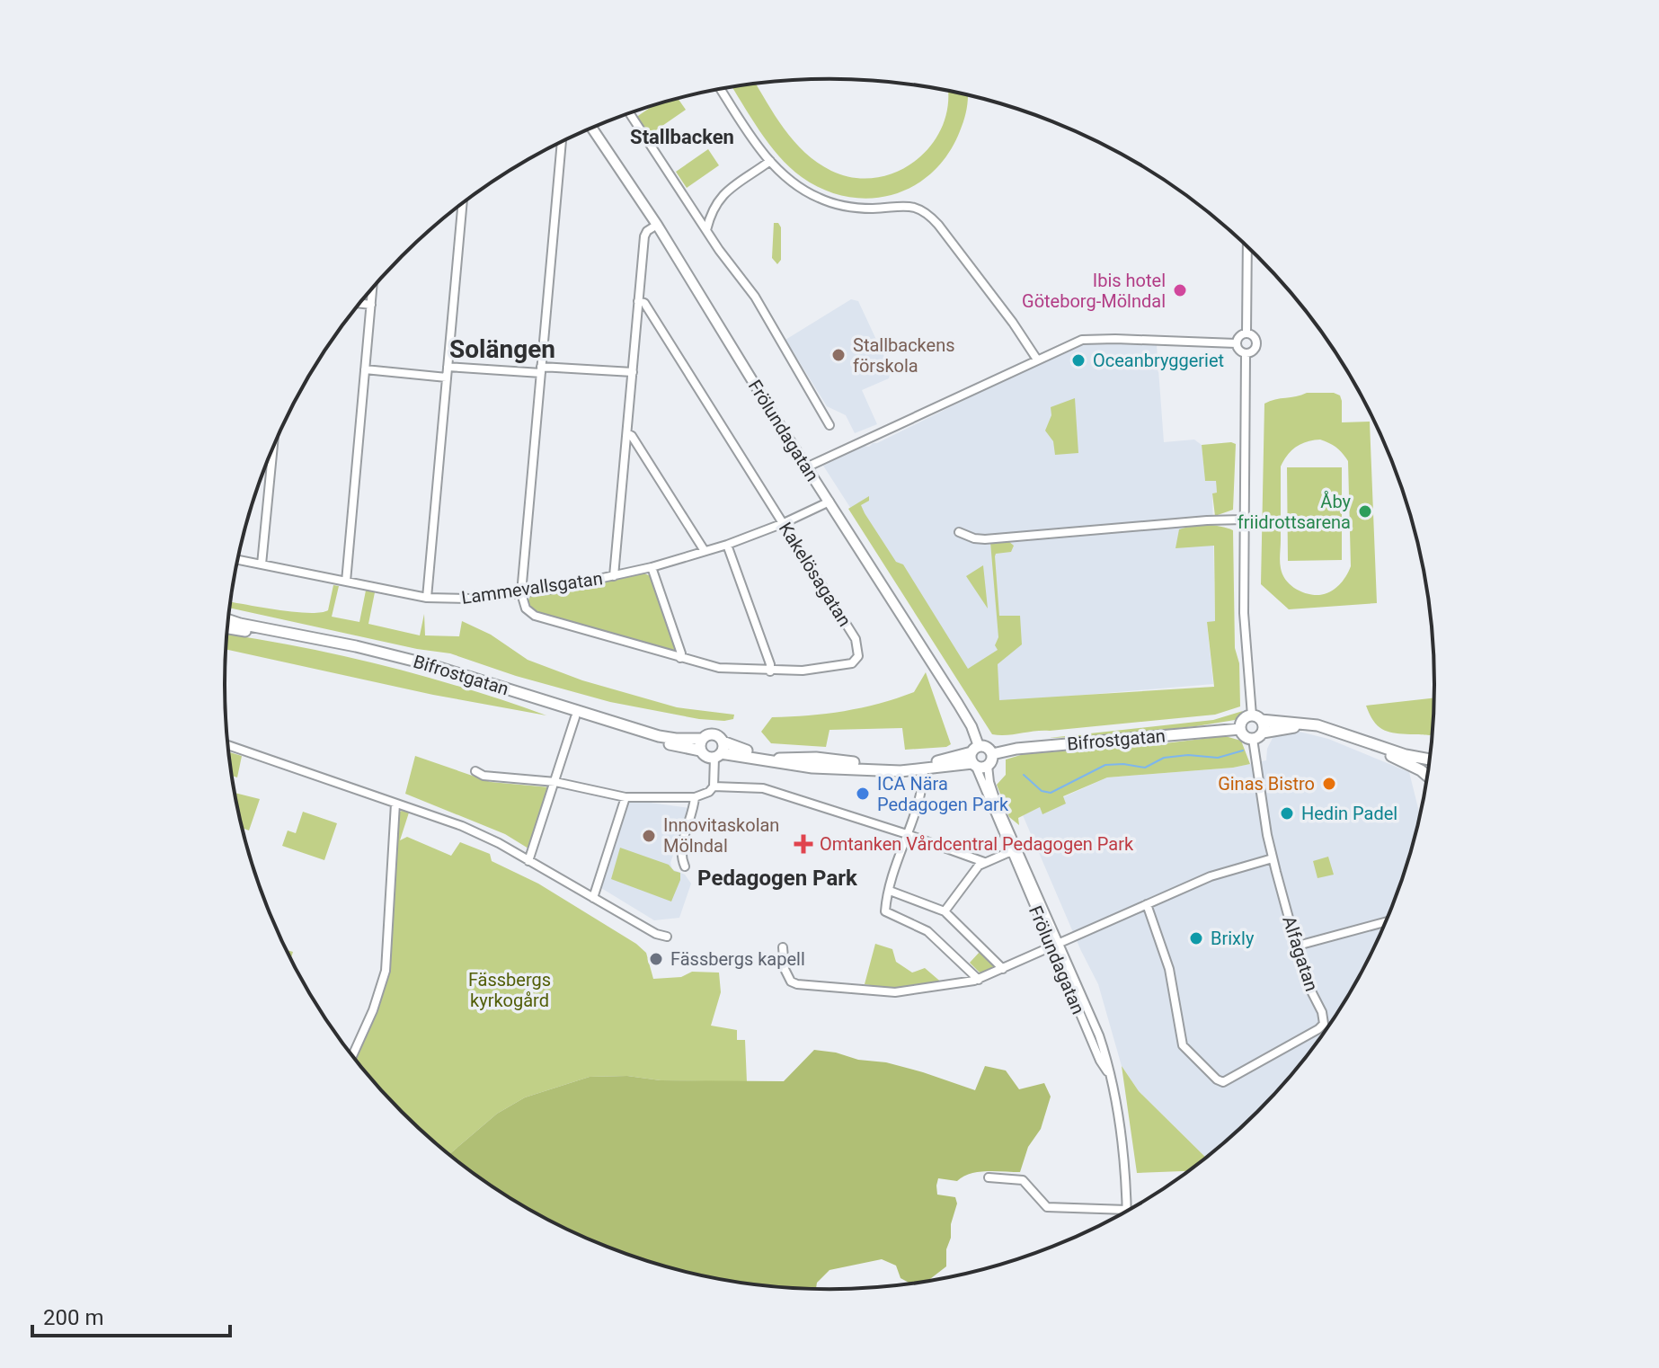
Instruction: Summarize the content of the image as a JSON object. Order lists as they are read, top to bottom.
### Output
{
  "streets": {
    "main road": ["Bifrostgatan"],
    "street": [
      "Frölundagatan",
      "Kakelösagatan",
      "Lammevallsgatan",
      "Alfagatan"
    ]
  },
  "crossings": [
    ["Frölundagatan", "Lammevallsgatan"],
    ["Frölundagatan", "Bifrostgatan"],
    ["Kakelösagatan", "Lammevallsgatan"],
    ["Bifrostgatan", "Alfagatan"]
  ],
  "districts": ["Stallbacken", "Solängen", "Pedagogen Park"],
  "parks": ["Fässbergs kyrkogård"],
  "places": {
    "other": [
      "Ibis hotel Göteborg-Mölndal",
      "Stallbackens förskola",
      "Oceanbryggeriet",
      "Åby friidrottsarena",
      "Ginas Bistro",
      "ICA Nära Pedagogen Park",
      "Hedin Padel",
      "Innovitaskolan Mölndal",
      "Brixly",
      "Fässbergs kapell"
    ],
    "health": ["Omtanken Vårdcentral Pedagogen Park"]
  },
  "scale_bar": "200 m"
}
